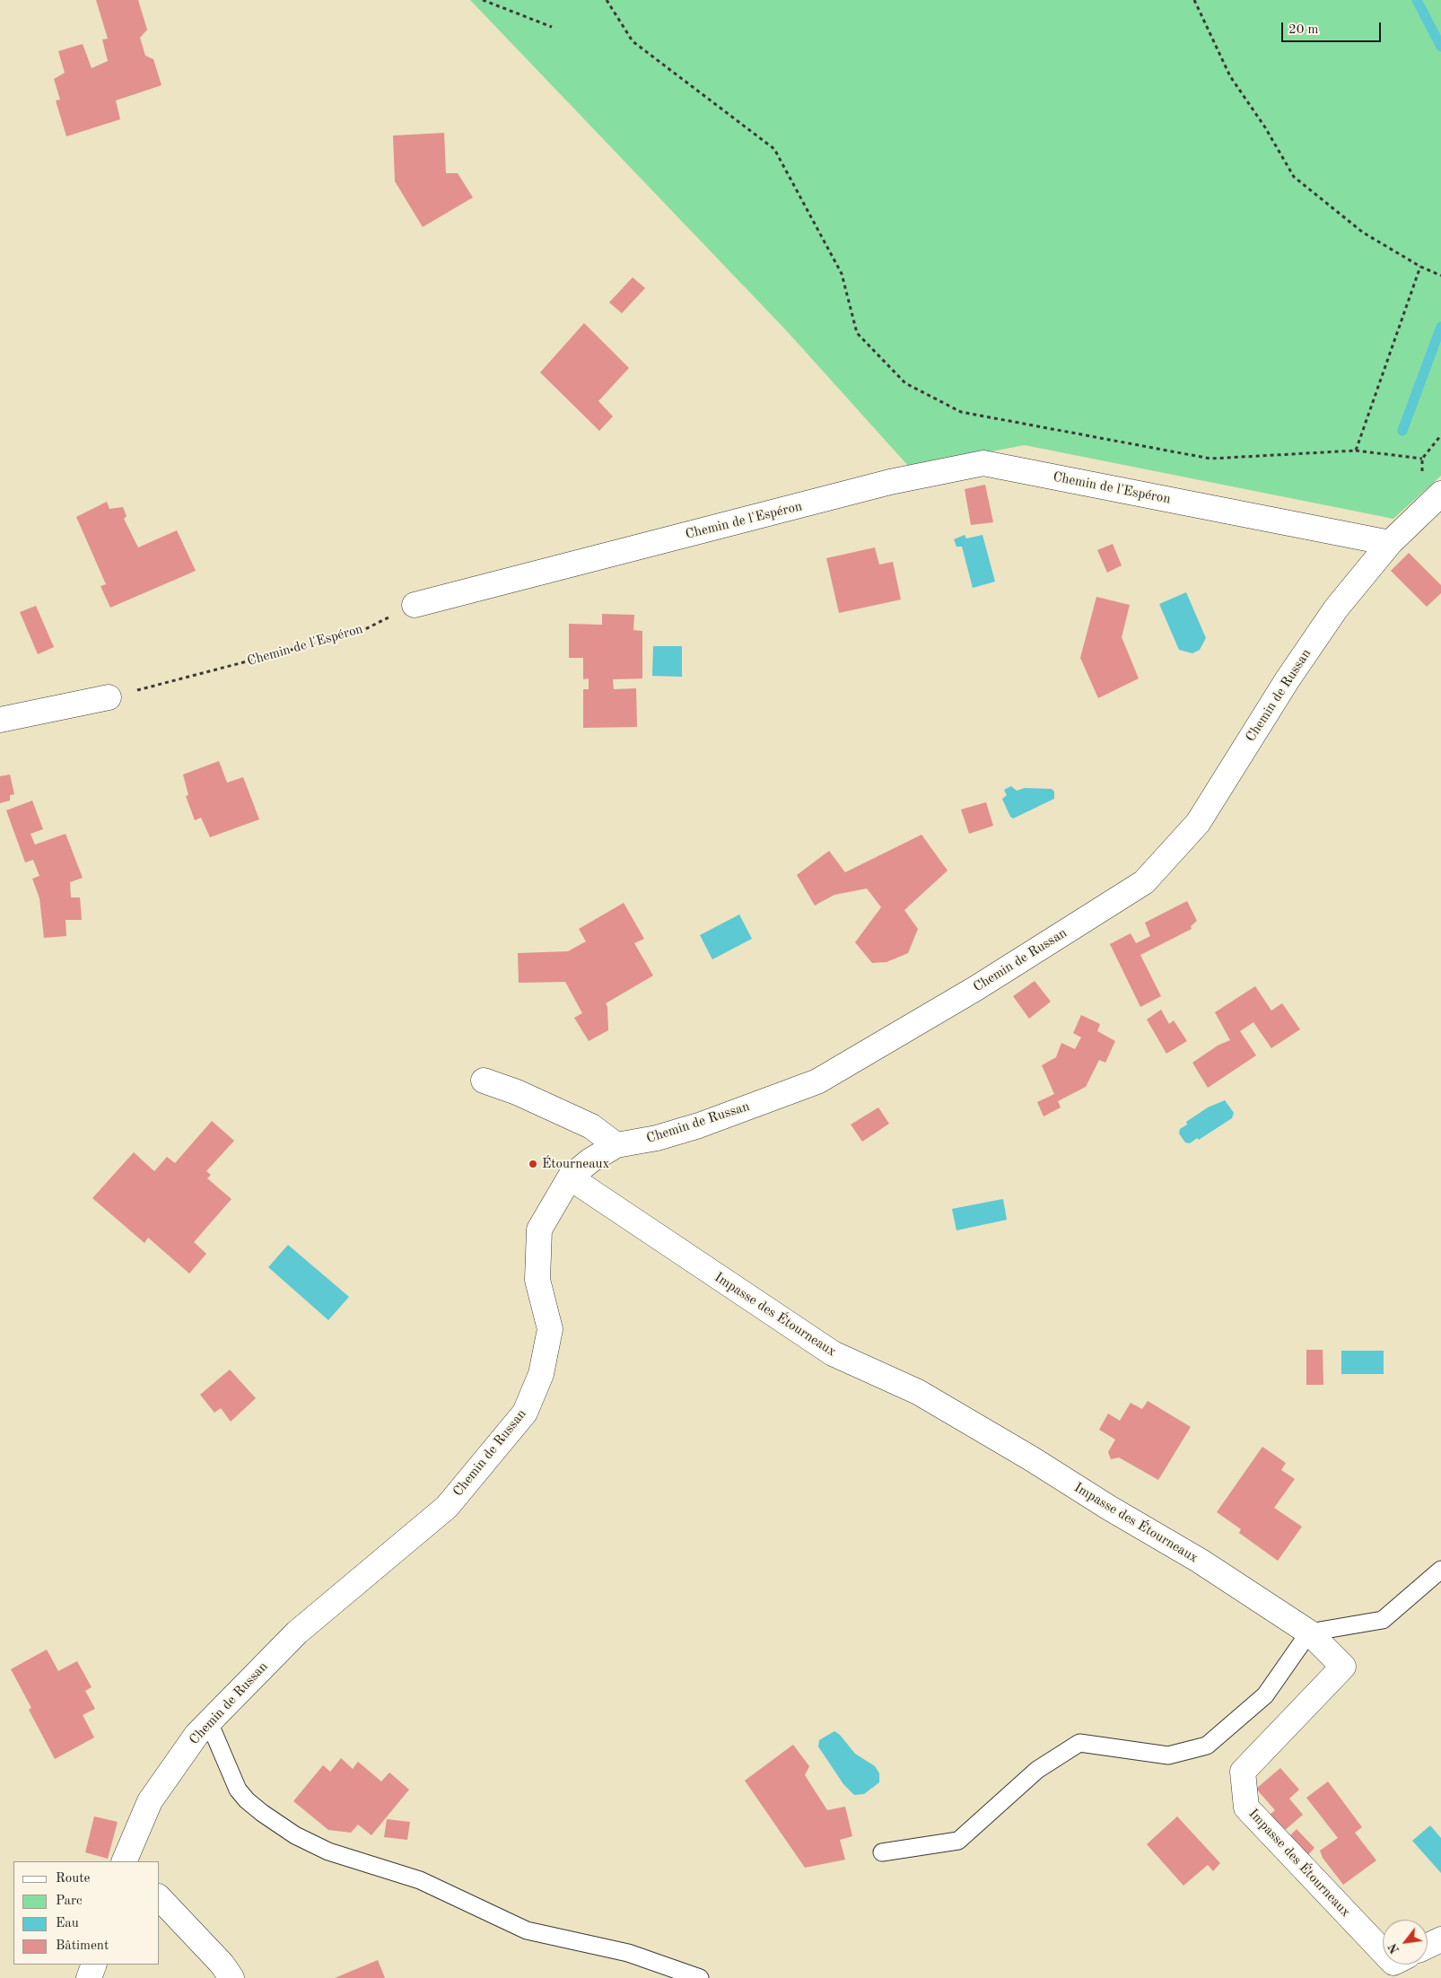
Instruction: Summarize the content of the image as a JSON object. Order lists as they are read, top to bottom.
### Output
{
  "streets": {
    "street": ["Chemin de l'Espéron", "Chemin de Russan", "Impasse des Étourneaux"]
  },
  "crossings": [
    ["Chemin de l'Espéron", "Chemin de Russan"],
    ["Chemin de Russan", "Impasse des Étourneaux"]
  ],
  "places": ["Étourneaux"],
  "legend": [
    "Route",
    "Parc",
    "Eau",
    "Bâtiment"
  ],
  "scale_bar": "20 m",
  "north": "bottom left"
}
